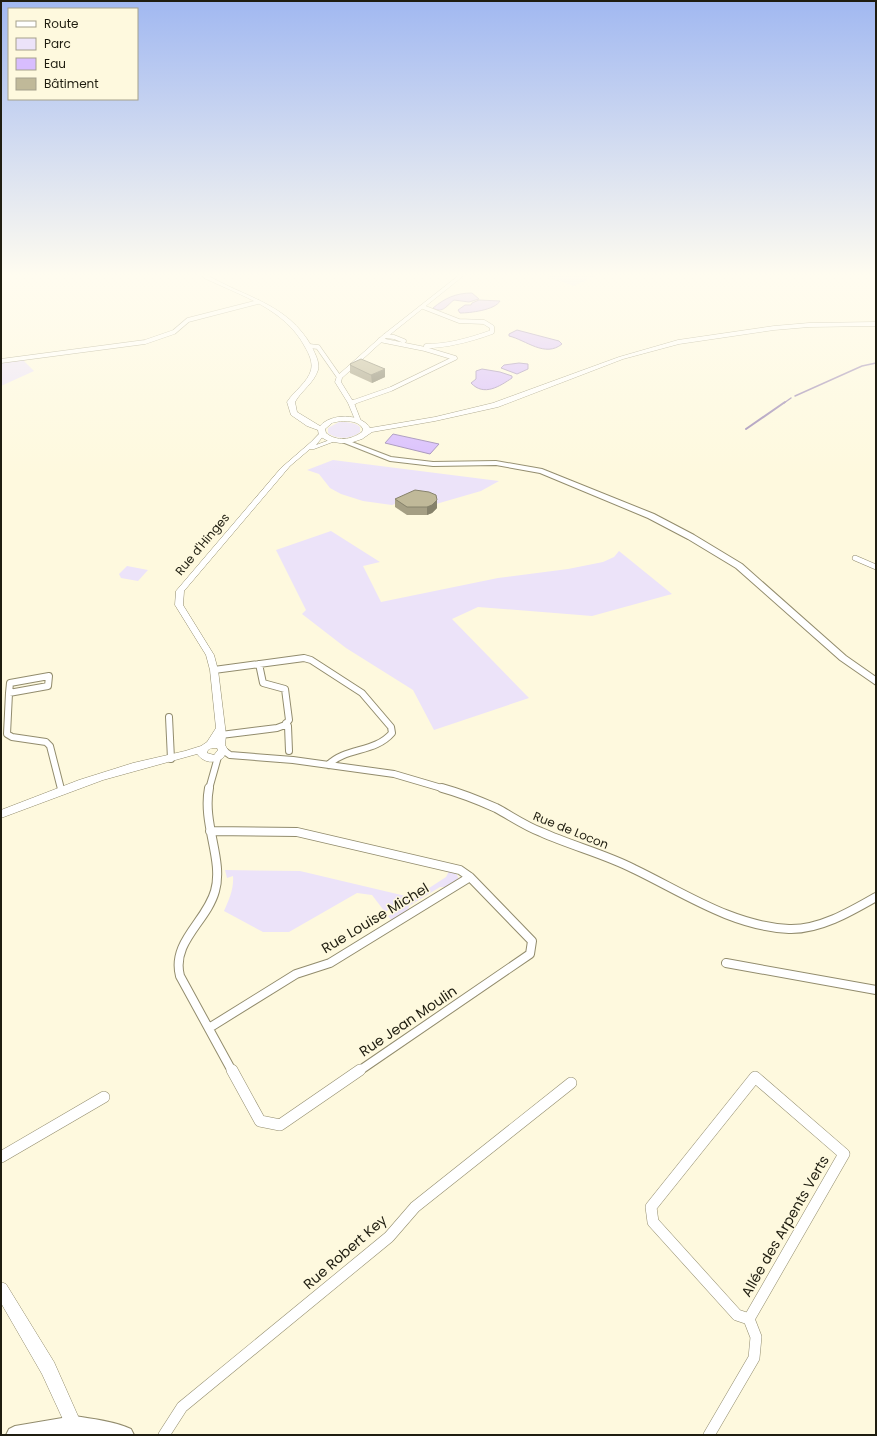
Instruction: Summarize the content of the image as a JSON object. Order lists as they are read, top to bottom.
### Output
{
  "streets": {
    "street": [
      "Rue d'Hinges",
      "Rue de Locon",
      "Rue Louise Michel",
      "Rue Jean Moulin",
      "Allée des Arpents Verts",
      "Rue Robert Key"
    ]
  },
  "crossings": [
    ["Rue d'Hinges", "Rue de Locon"],
    ["Rue d'Hinges", "Rue Jean Moulin"],
    ["Rue de Locon", "Rue Jean Moulin"],
    ["Rue Louise Michel", "Rue Jean Moulin"]
  ],
  "legend": [
    "Route",
    "Parc",
    "Eau",
    "Bâtiment"
  ]
}
